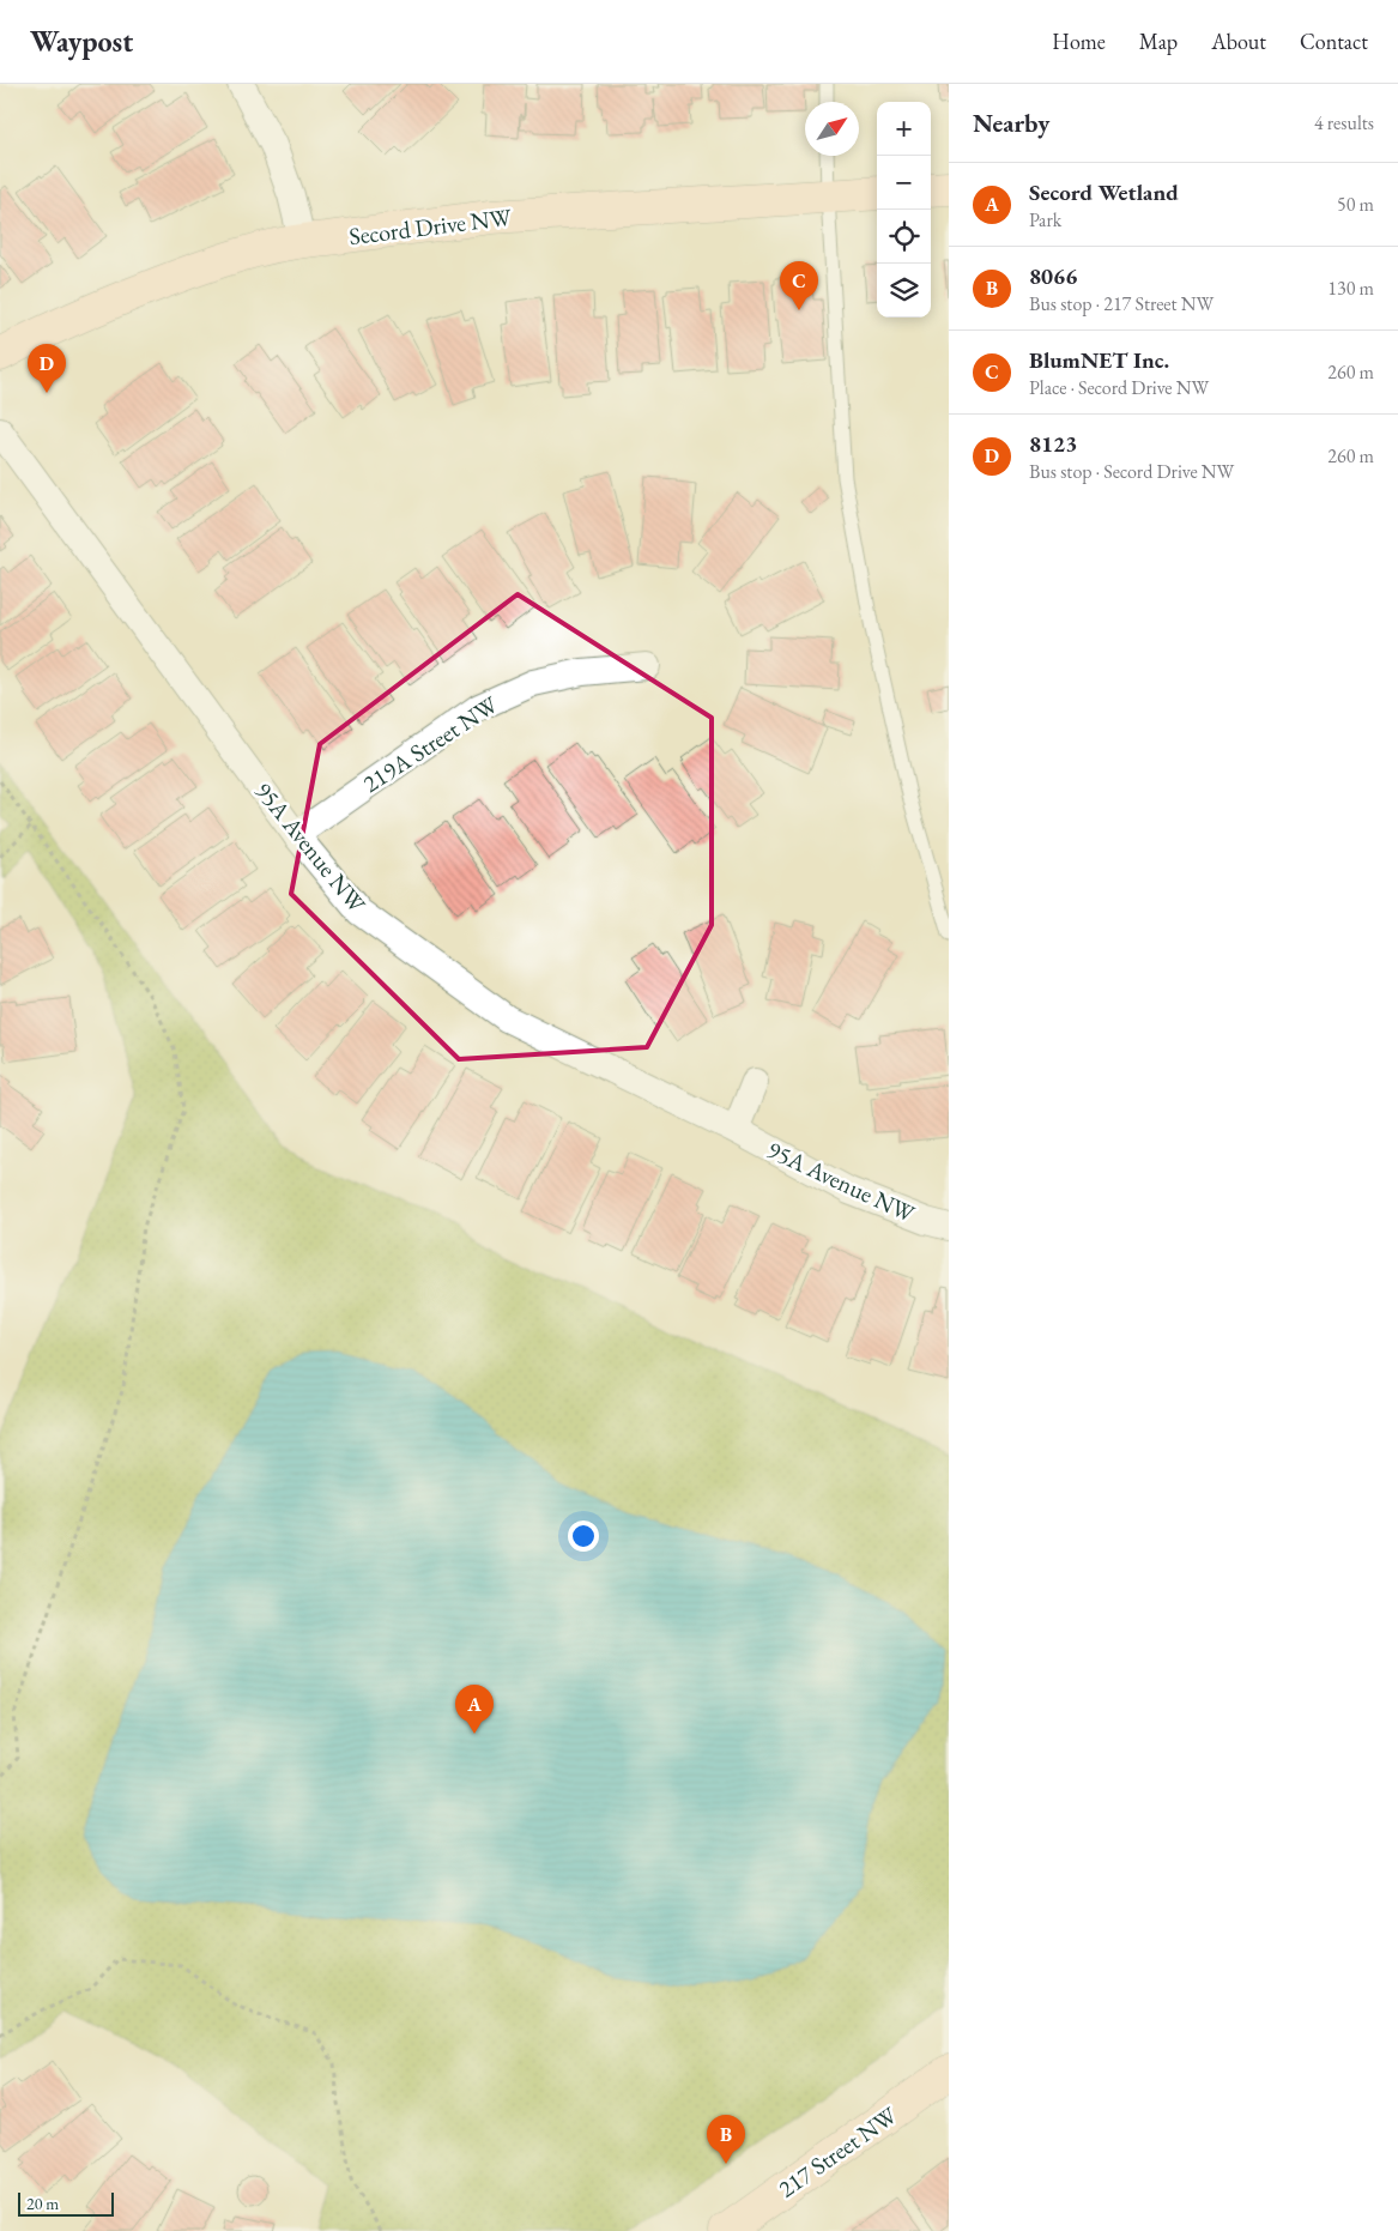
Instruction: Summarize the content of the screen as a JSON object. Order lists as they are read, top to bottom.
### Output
{
  "streets": {
    "street": [
      "Secord Drive NW",
      "219A Street NW",
      "95A Avenue NW",
      "217 Street NW"
    ]
  },
  "crossings": [
    ["219A Street NW", "95A Avenue NW"]
  ],
  "scale_bar": "20 m",
  "north": "top right",
  "page": {
    "header": "Waypost",
    "nav": [
      "Home",
      "Map",
      "About",
      "Contact"
    ],
    "heading": ["Nearby", "4 results"],
    "map_buttons": ["+", "−"],
    "list": [
      {
        "mark": "A",
        "name": "Secord Wetland",
        "note": "Park",
        "value": "50 m"
      },
      {
        "mark": "B",
        "name": "8066",
        "note": "Bus stop · 217 Street NW",
        "value": "130 m"
      },
      {
        "mark": "C",
        "name": "BlumNET Inc.",
        "note": "Place · Secord Drive NW",
        "value": "260 m"
      },
      {
        "mark": "D",
        "name": "8123",
        "note": "Bus stop · Secord Drive NW",
        "value": "260 m"
      }
    ],
    "pins": [
      "C",
      "D",
      "A",
      "B"
    ],
    "scale": "20 m"
  }
}
